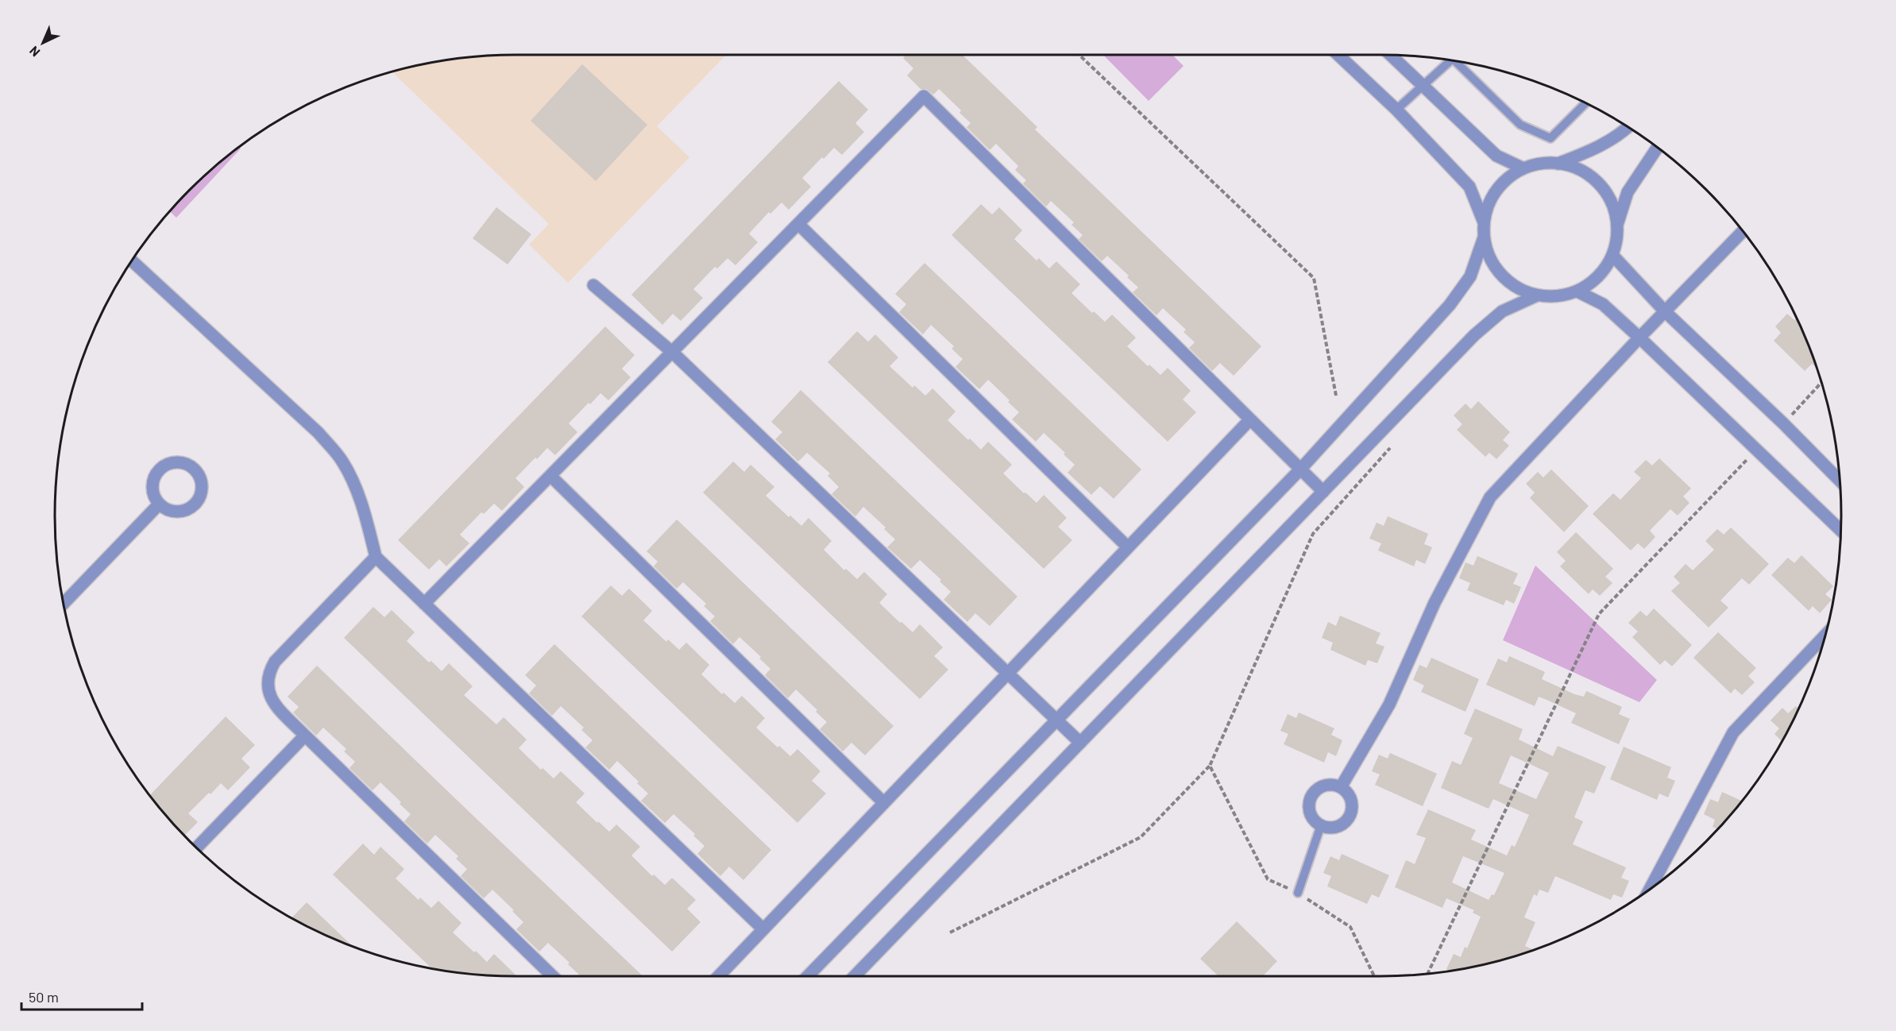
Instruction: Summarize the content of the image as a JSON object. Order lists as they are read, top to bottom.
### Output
{
  "scale_bar": "50 m",
  "north": "bottom left"
}
